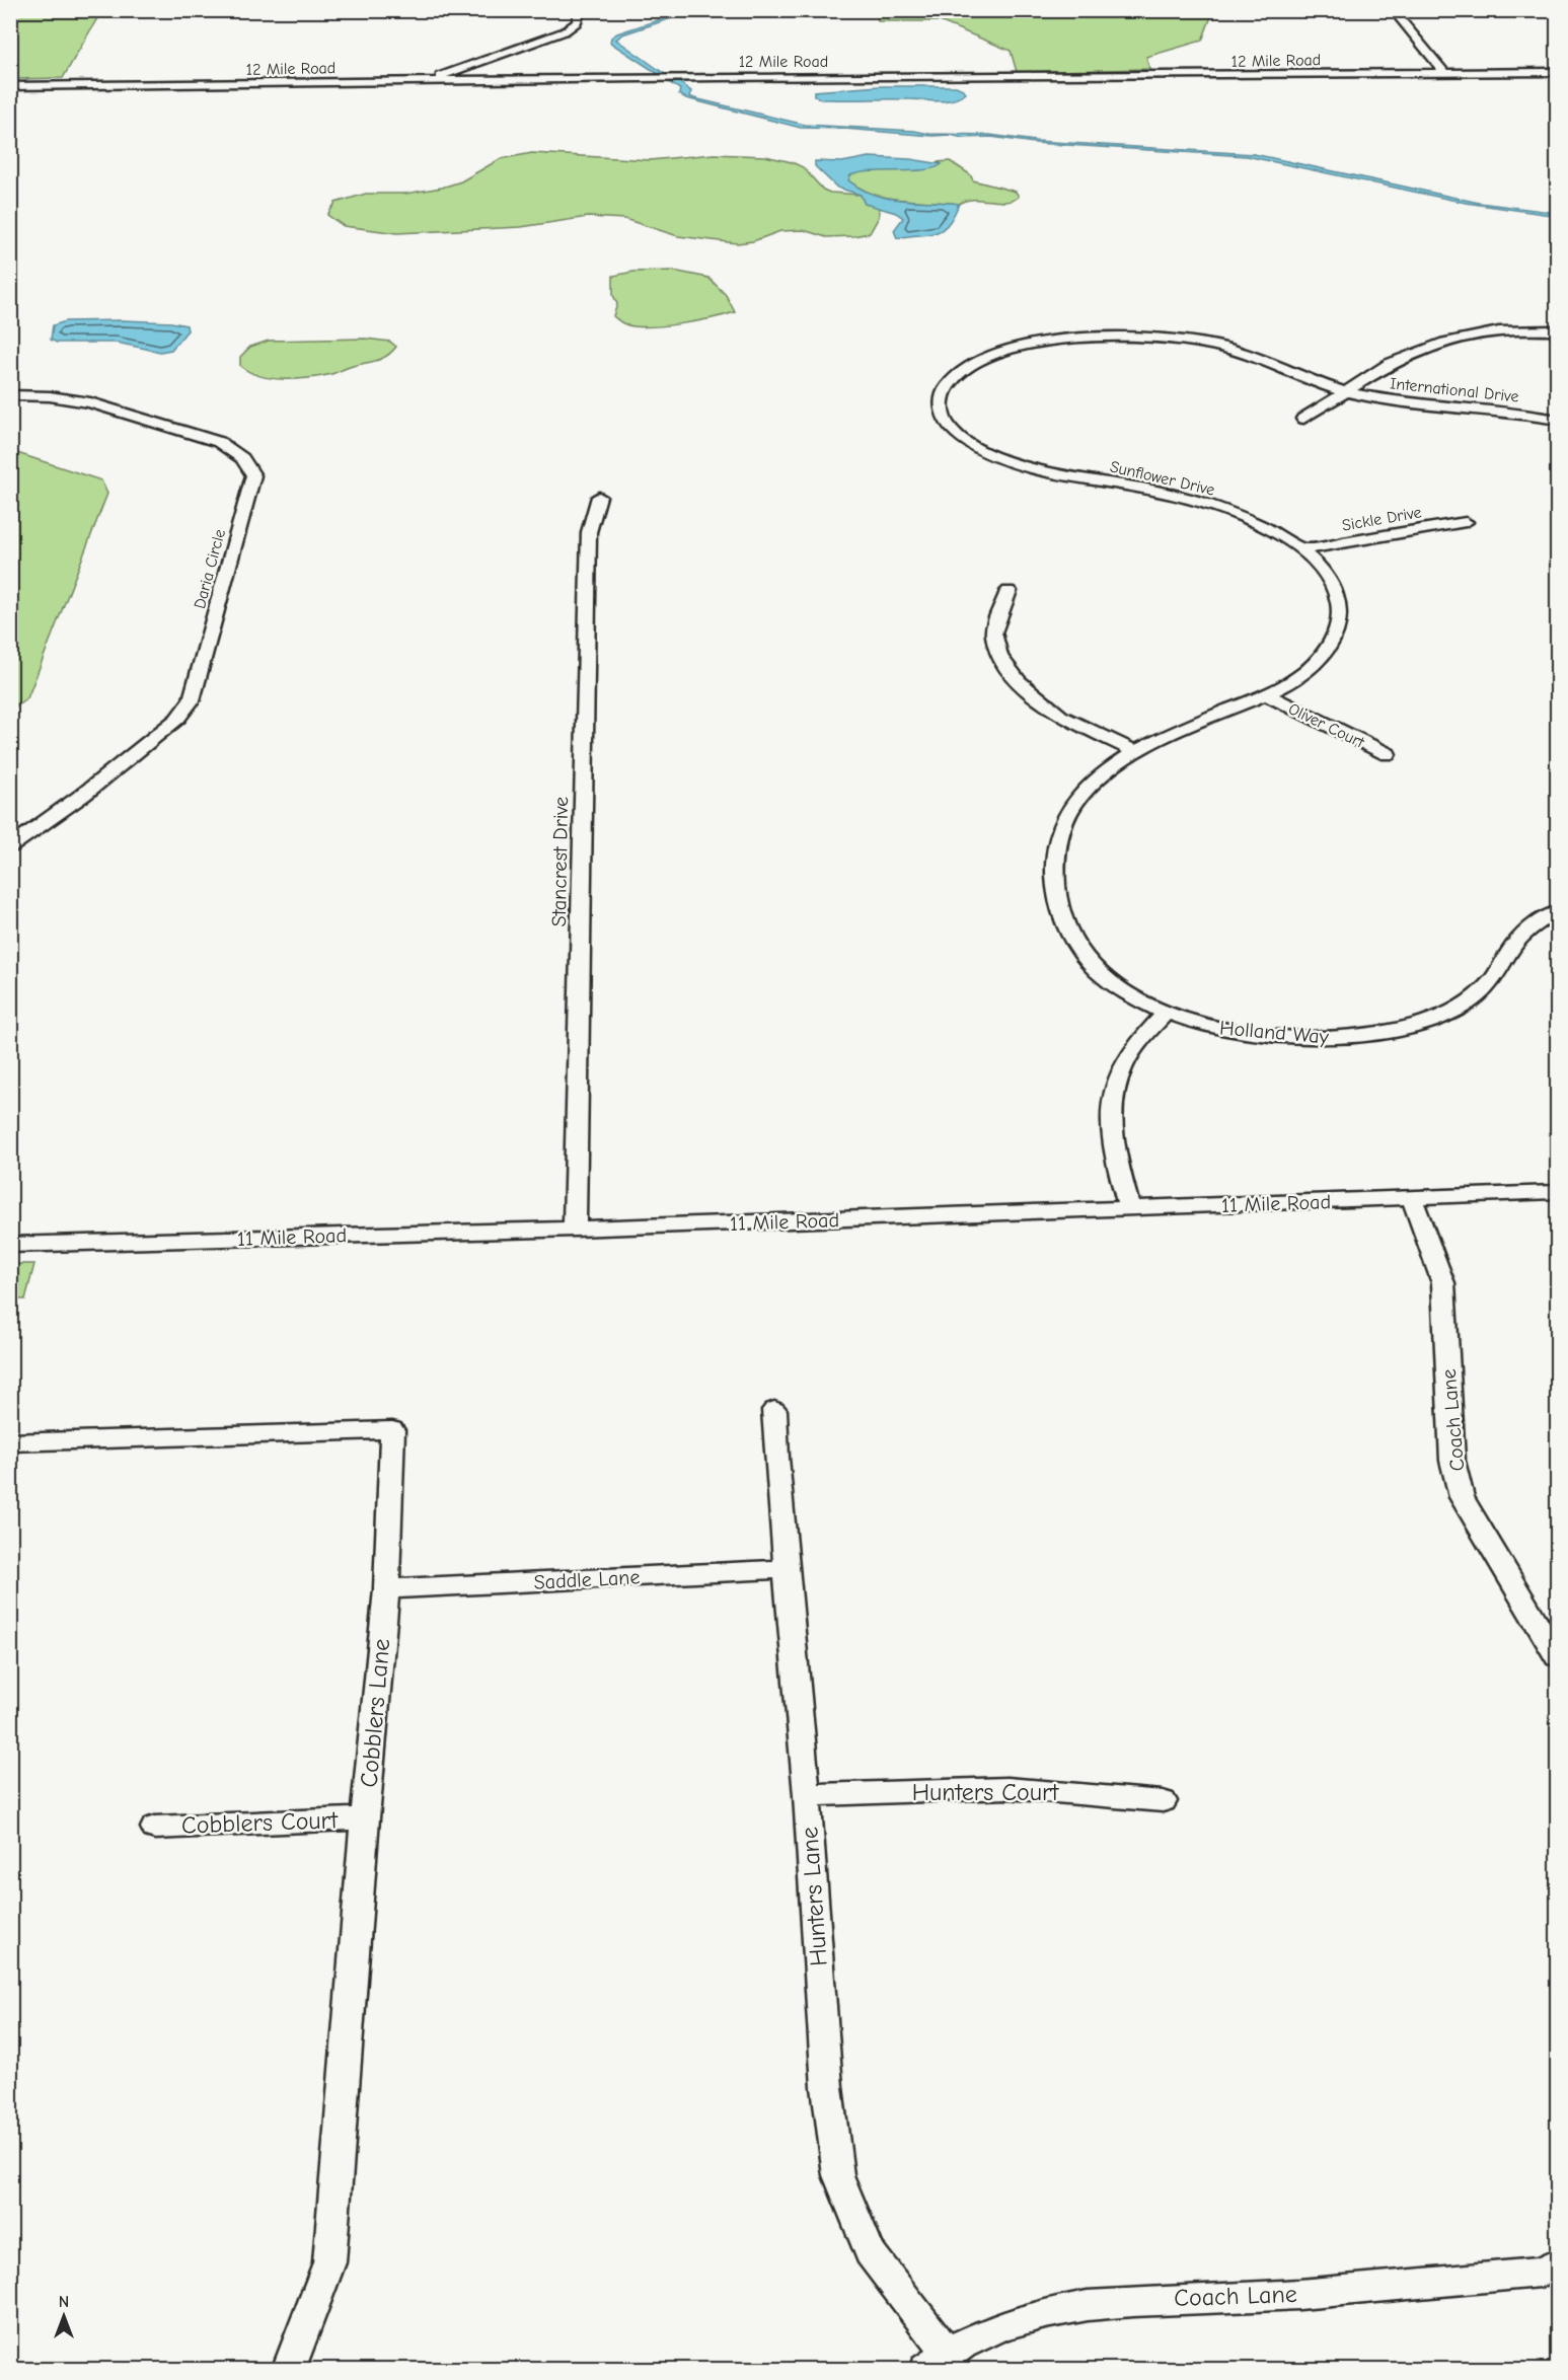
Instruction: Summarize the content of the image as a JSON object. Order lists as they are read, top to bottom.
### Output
{
  "streets": {
    "street": [
      "12 Mile Road",
      "International Drive",
      "Sunflower Drive",
      "Sickle Drive",
      "Daria Circle",
      "Oliver Court",
      "Stancrest Drive",
      "Holland Way",
      "11 Mile Road",
      "Coach Lane",
      "Saddle Lane",
      "Cobblers Lane",
      "Hunters Court",
      "Cobblers Court",
      "Hunters Lane"
    ]
  },
  "crossings": [
    ["International Drive", "Sunflower Drive"],
    ["Sunflower Drive", "Sickle Drive"],
    ["Sunflower Drive", "Oliver Court"],
    ["Sunflower Drive", "Holland Way"],
    ["Stancrest Drive", "11 Mile Road"],
    ["11 Mile Road", "Coach Lane"],
    ["Coach Lane", "Hunters Lane"],
    ["Saddle Lane", "Cobblers Lane"],
    ["Saddle Lane", "Hunters Lane"],
    ["Cobblers Lane", "Cobblers Court"],
    ["Hunters Court", "Hunters Lane"]
  ],
  "north": "top"
}
